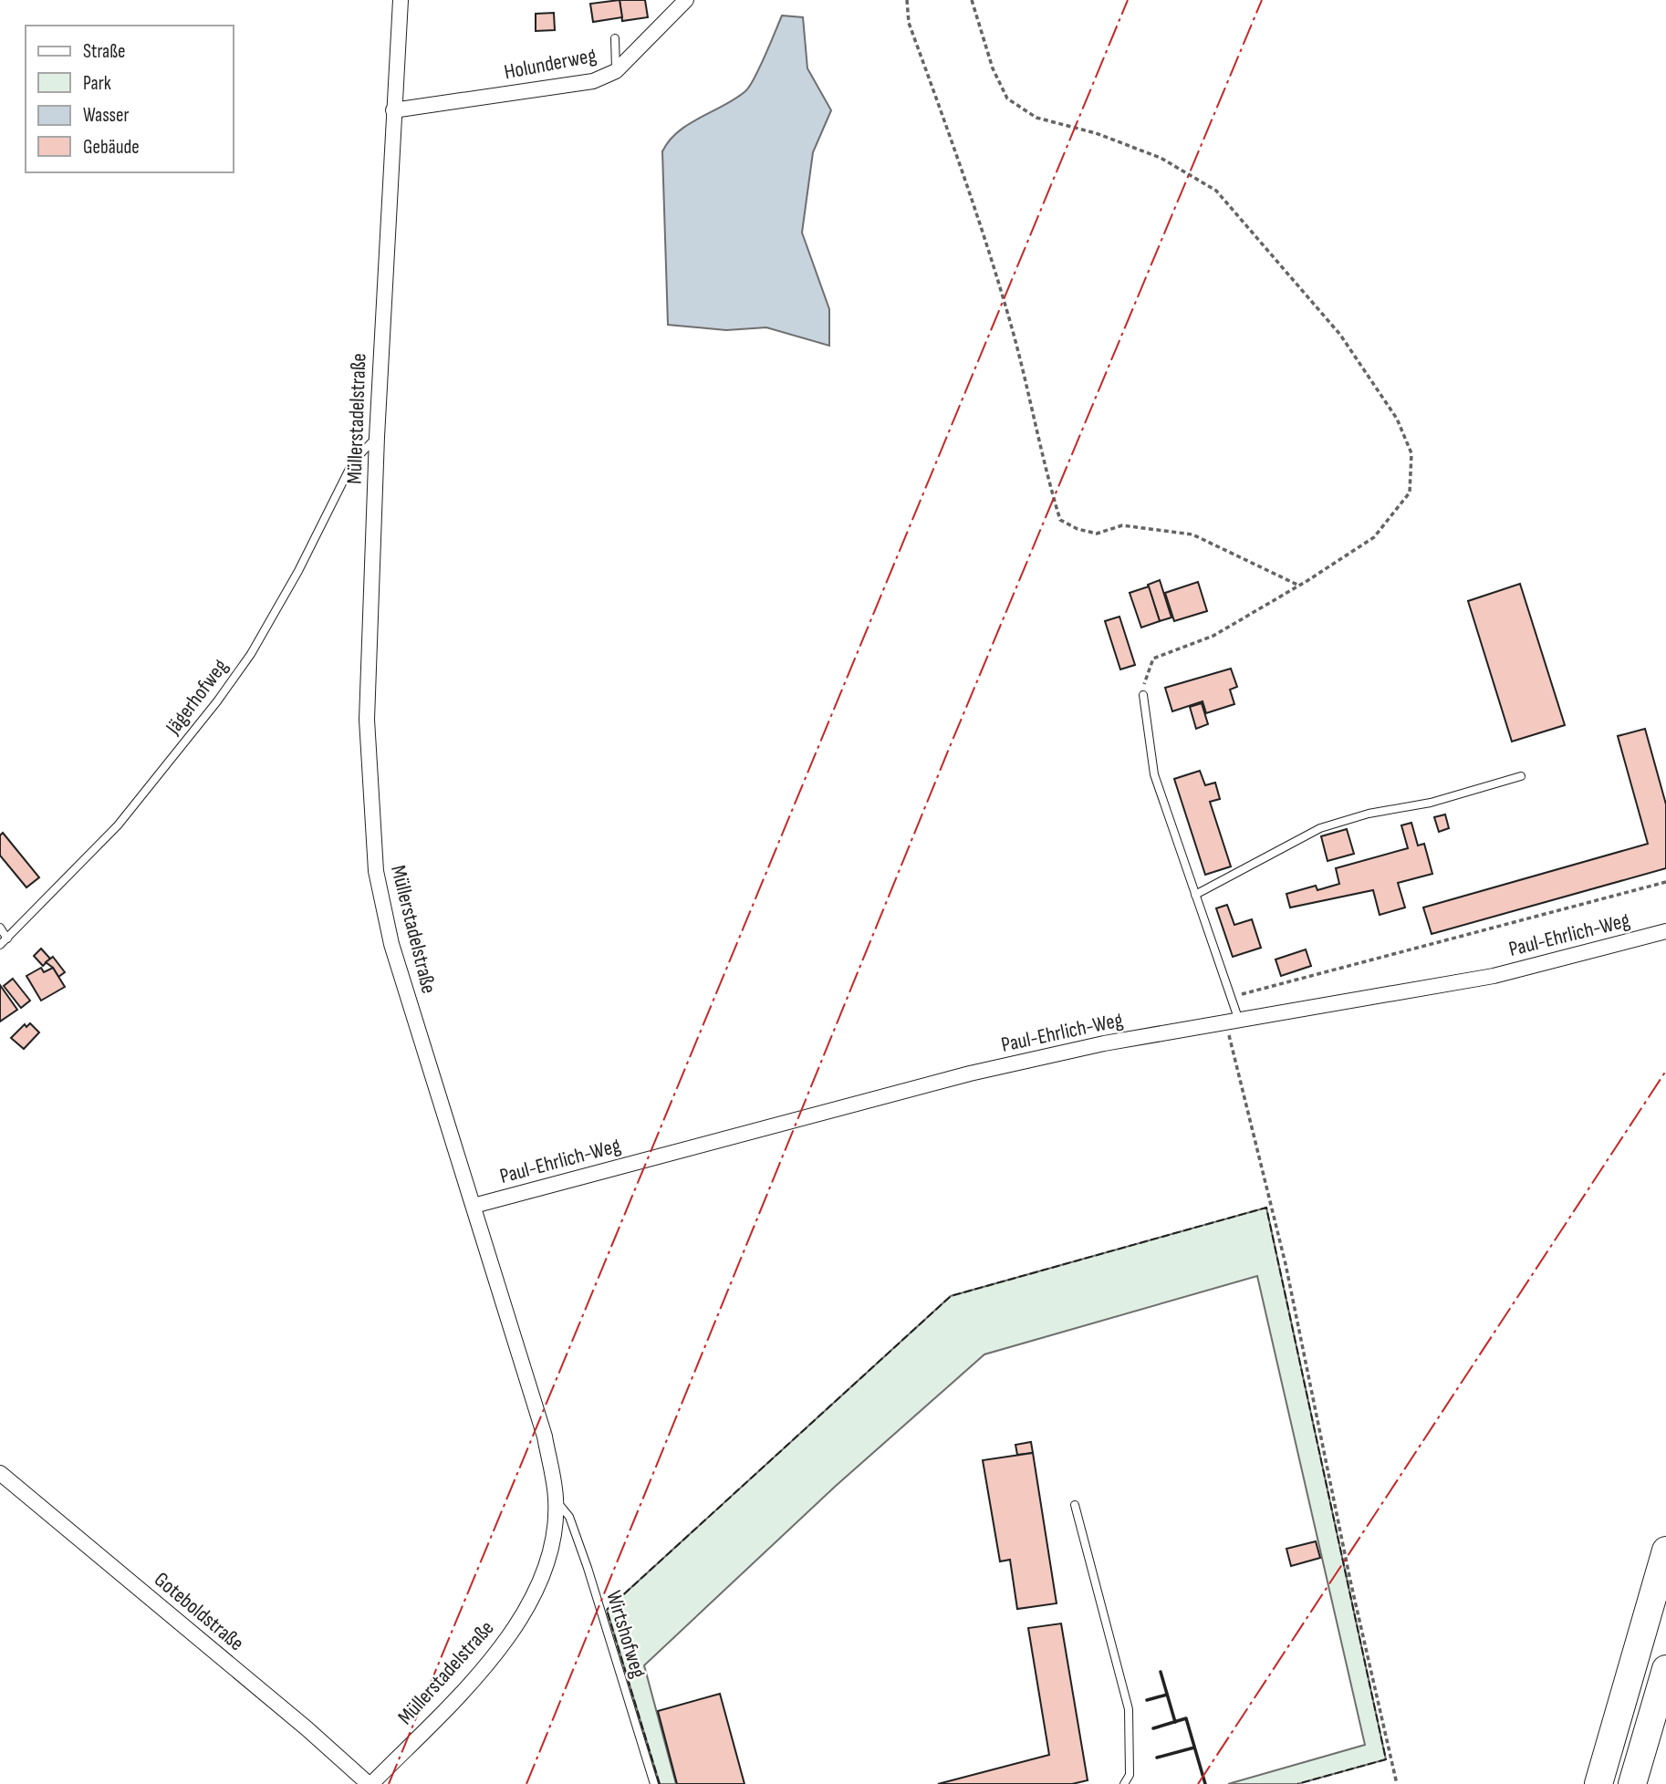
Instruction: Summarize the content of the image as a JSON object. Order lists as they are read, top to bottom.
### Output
{
  "streets": {
    "street": [
      "Holunderweg",
      "Müllerstadelstraße",
      "Paul-Ehrlich-Weg",
      "Goteboldstraße"
    ],
    "lane": ["Jägerhofweg", "Wirtshofweg"]
  },
  "crossings": [
    ["Holunderweg", "Müllerstadelstraße"],
    ["Müllerstadelstraße", "Jägerhofweg"],
    ["Müllerstadelstraße", "Paul-Ehrlich-Weg"],
    ["Müllerstadelstraße", "Goteboldstraße"],
    ["Müllerstadelstraße", "Wirtshofweg"]
  ],
  "legend": [
    "Straße",
    "Park",
    "Wasser",
    "Gebäude"
  ]
}
